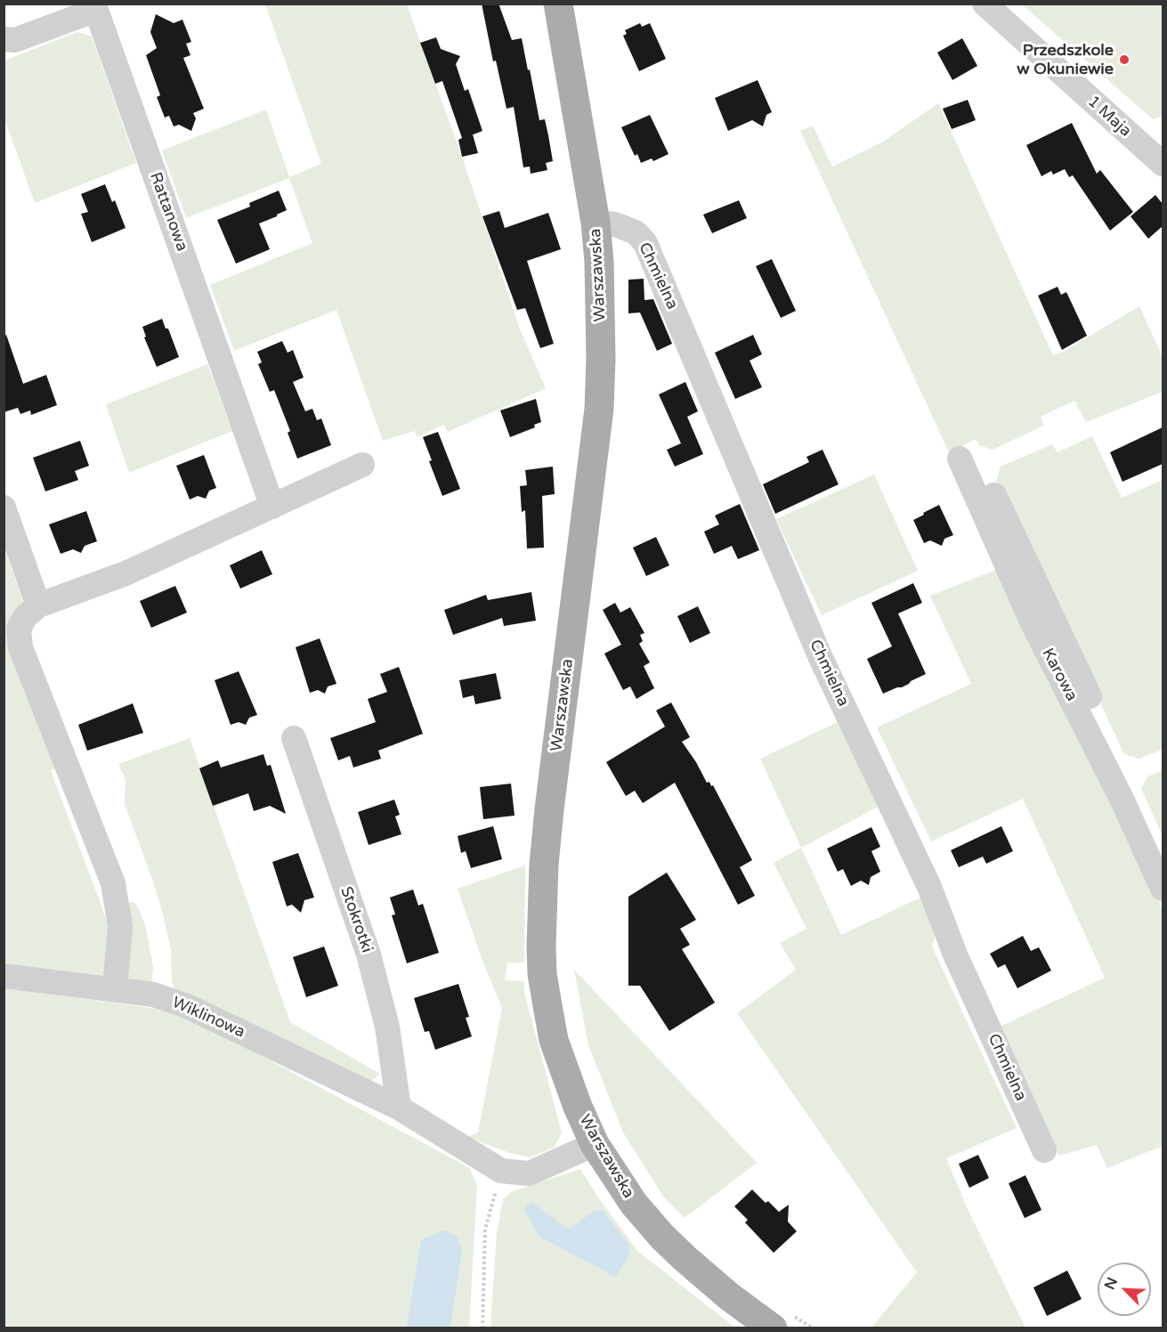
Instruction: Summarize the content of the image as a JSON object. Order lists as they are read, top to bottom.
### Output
{
  "streets": {
    "main road": ["Warszawska"],
    "street": [
      "1 Maja",
      "Rattanowa",
      "Chmielna",
      "Karowa",
      "Stokrotki",
      "Wiklinowa"
    ]
  },
  "crossings": [
    ["Warszawska", "Chmielna"],
    ["Stokrotki", "Wiklinowa"]
  ],
  "places": ["Przedszkole w Okuniewie"],
  "north": "top left"
}
